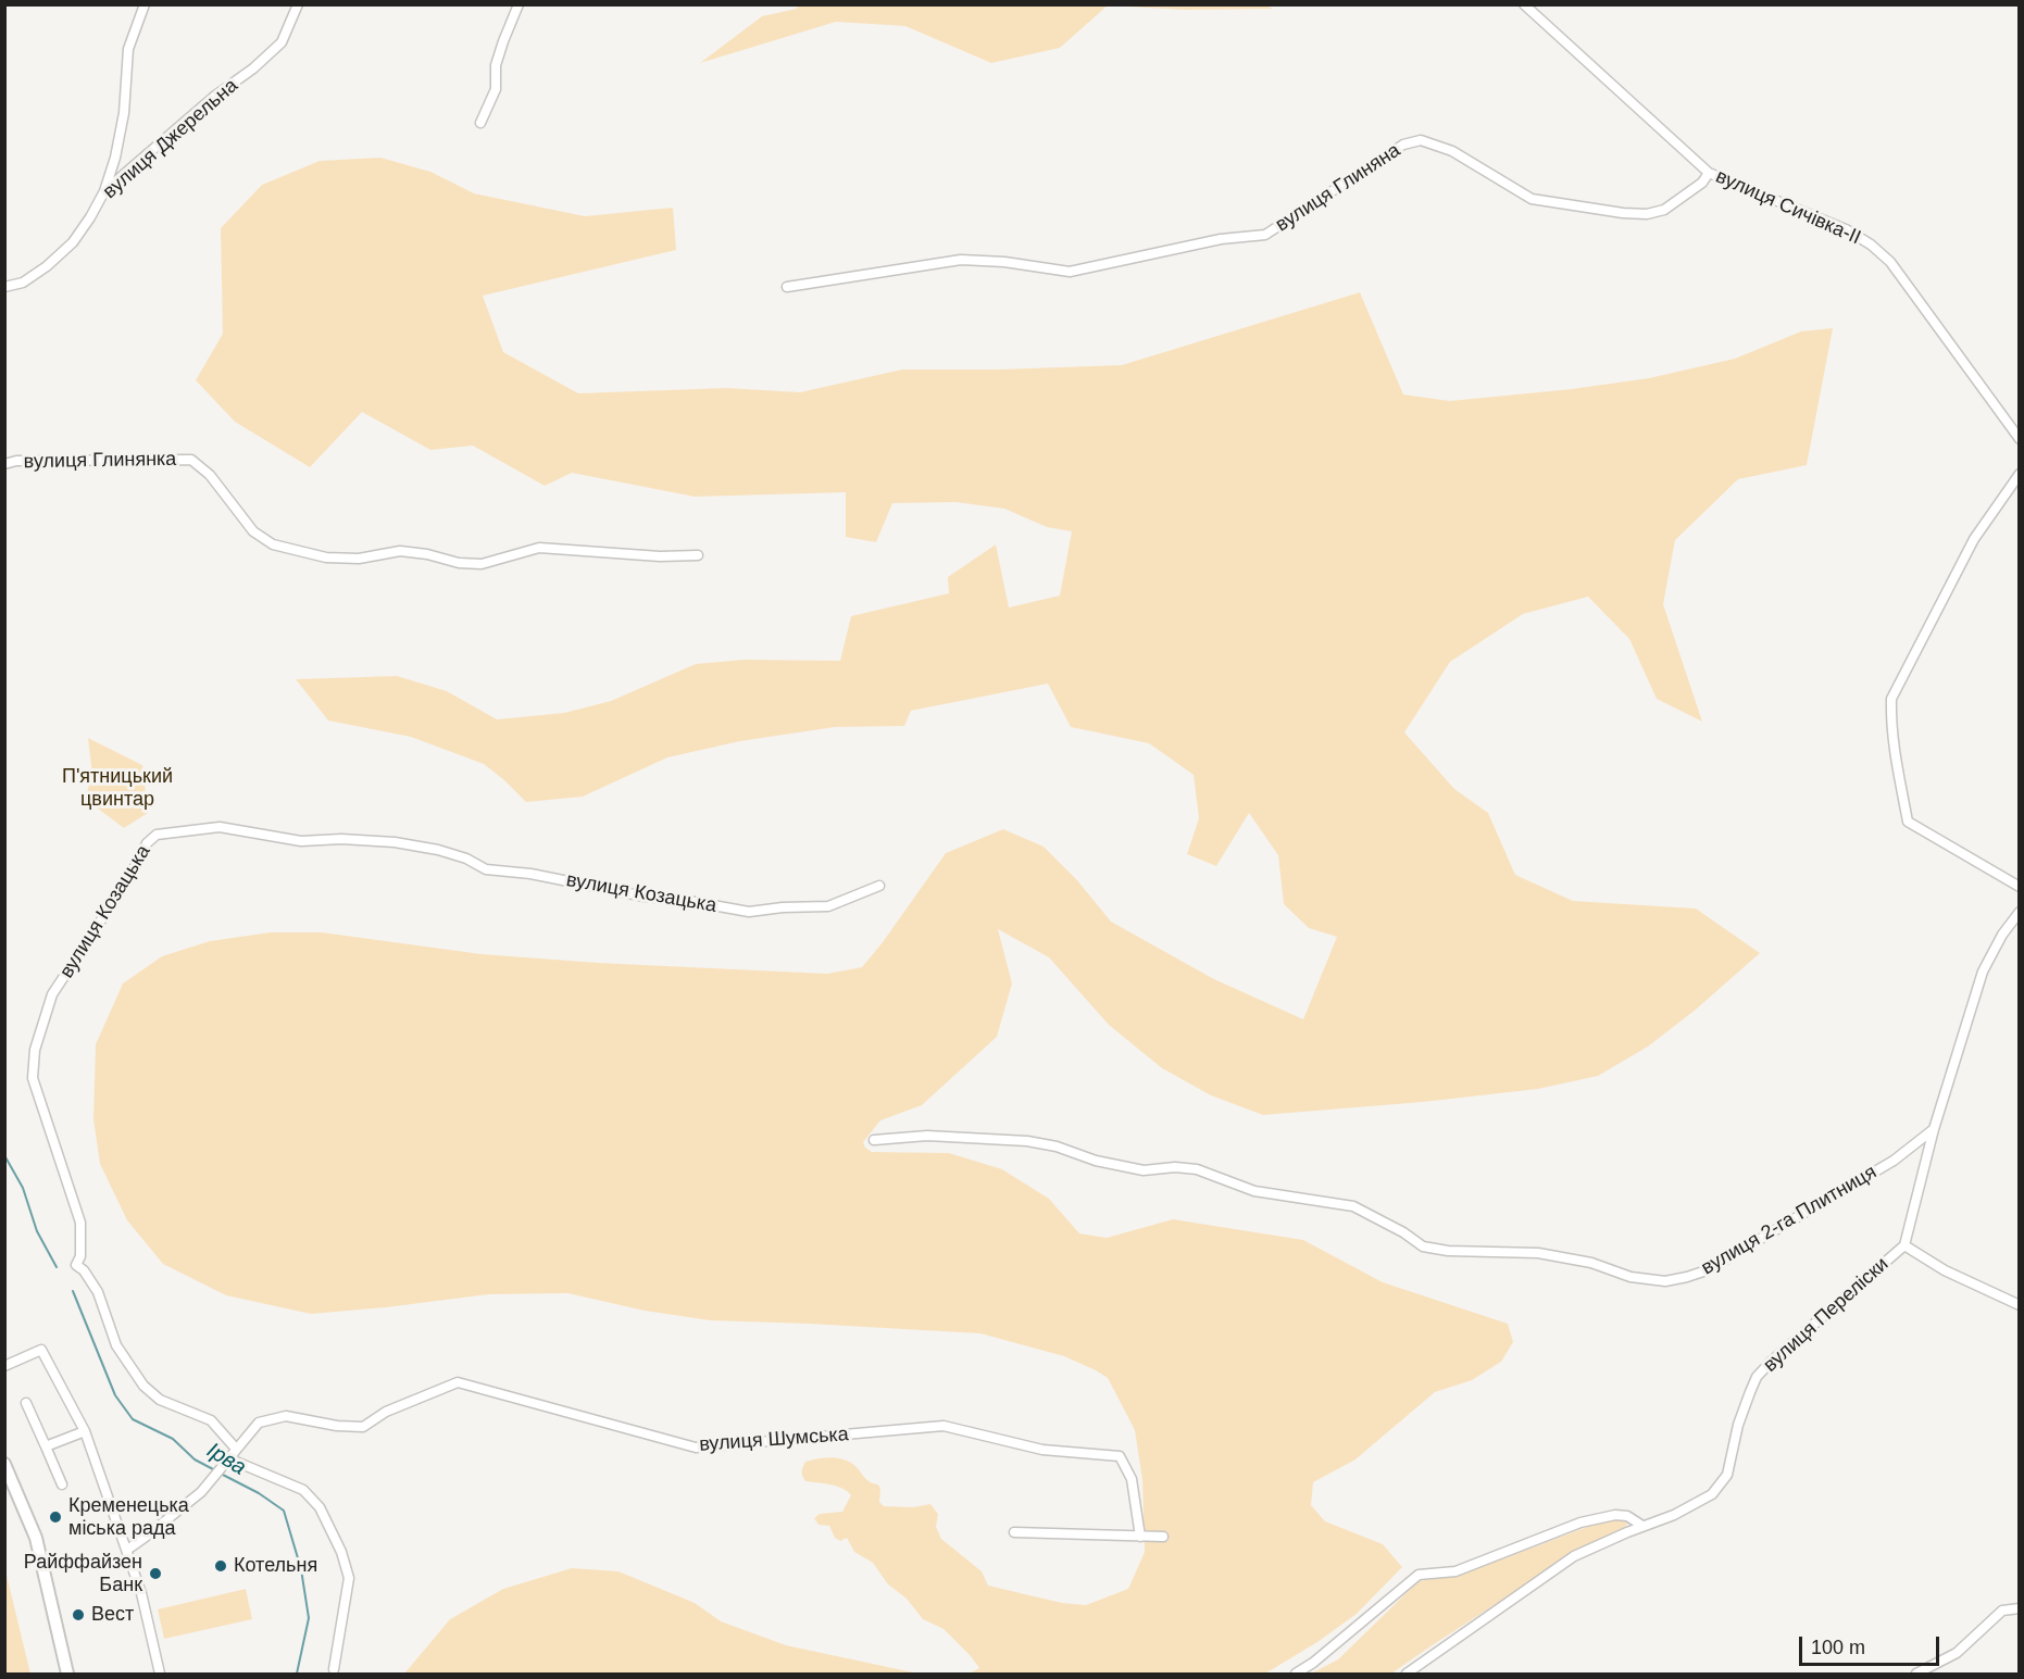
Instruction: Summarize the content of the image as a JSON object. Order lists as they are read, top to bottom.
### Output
{
  "streets": {
    "street": [
      "вулиця Джерельна",
      "вулиця Глиняна",
      "вулиця Сичівка-II",
      "вулиця Глинянка",
      "вулиця Козацька",
      "вулиця 2-га Плитниця",
      "вулиця Переліски",
      "вулиця Шумська"
    ]
  },
  "crossings": [
    ["вулиця Глиняна", "вулиця Сичівка-II"],
    ["вулиця Козацька", "вулиця Шумська"],
    ["вулиця 2-га Плитниця", "вулиця Переліски"]
  ],
  "water": ["Ірва"],
  "parks": ["П'ятницький цвинтар"],
  "places": [
    "Кременецька міська рада",
    "Котельня",
    "Райффайзен Банк",
    "Вест"
  ],
  "scale_bar": "100 m"
}
